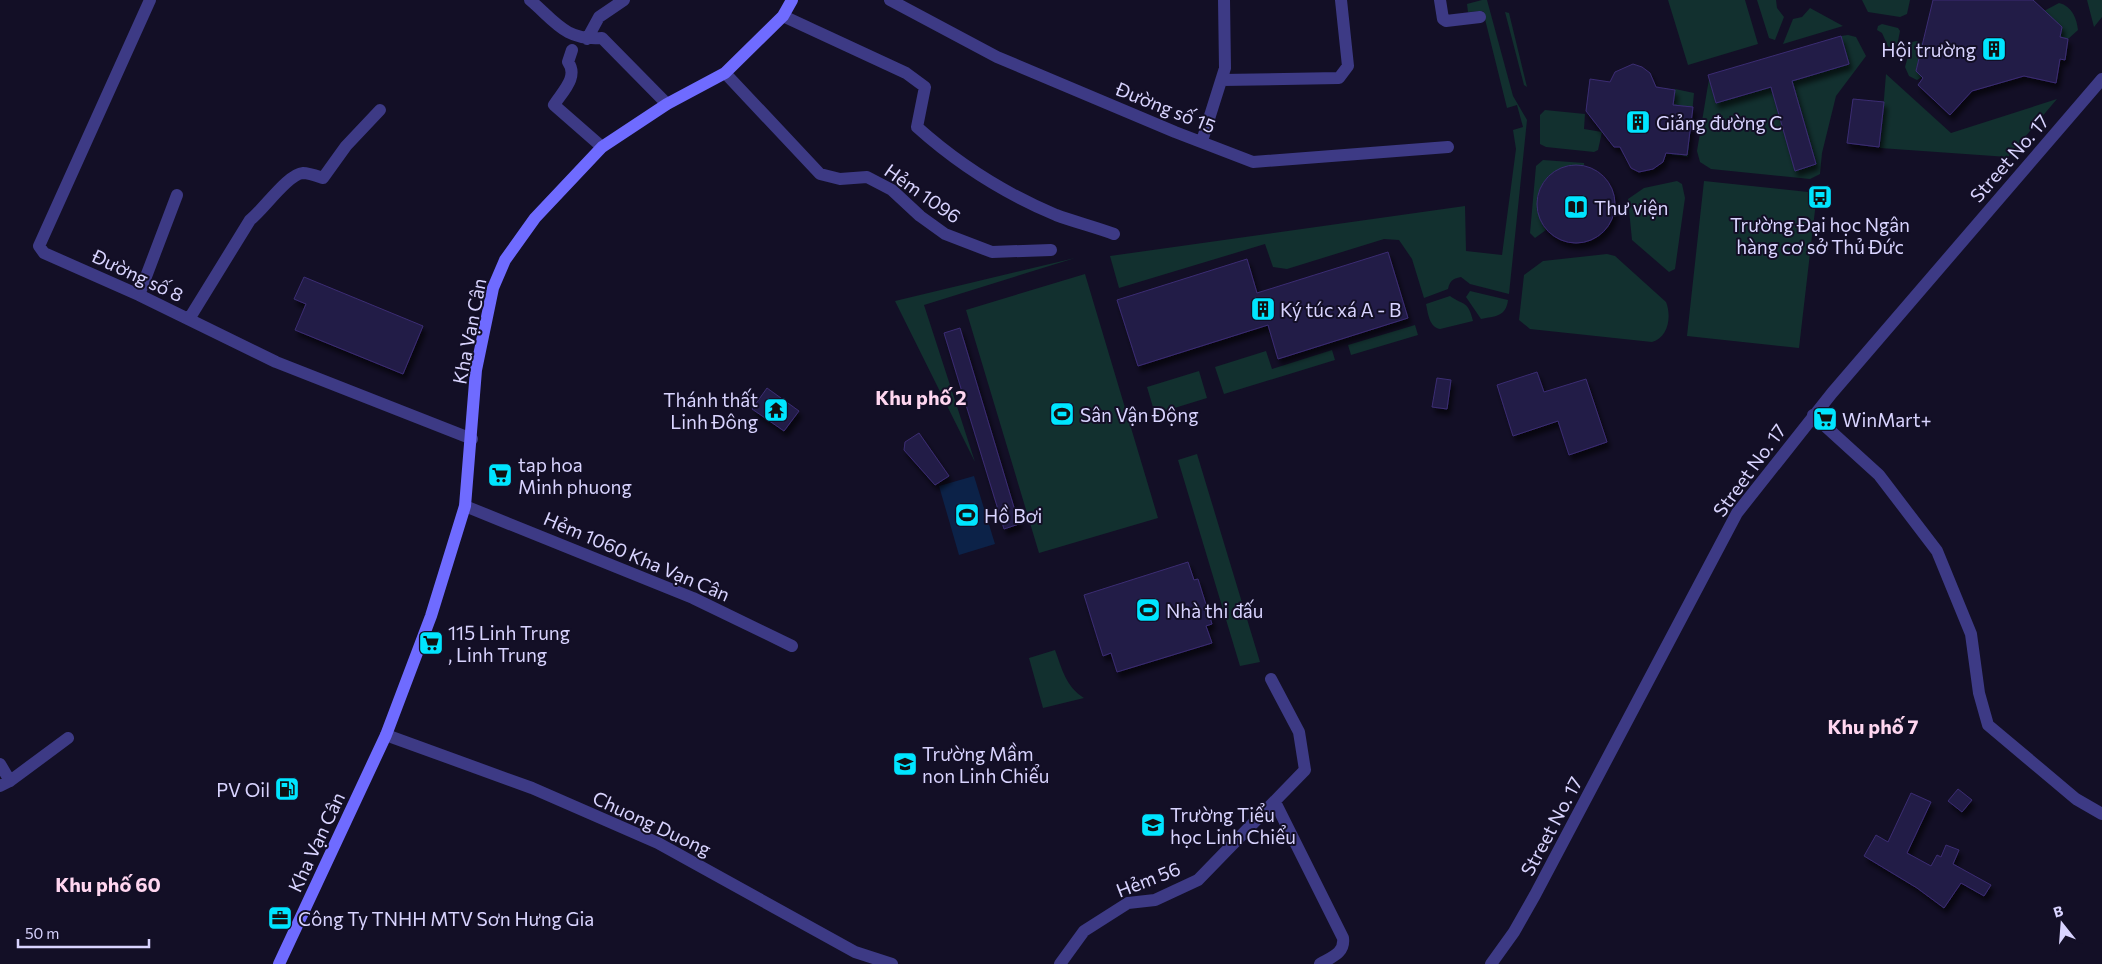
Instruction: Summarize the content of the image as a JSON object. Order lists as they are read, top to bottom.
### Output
{
  "streets": {
    "main road": ["Kha Vạn Cân"],
    "street": [
      "Đường số 15",
      "Street No. 17",
      "Hẻm 1096",
      "Đường số 8",
      "Hẻm 1060 Kha Vạn Cân",
      "Chuong Duong",
      "Hẻm 56"
    ]
  },
  "crossings": [
    ["Hẻm 1096", "Kha Vạn Cân"],
    ["Đường số 8", "Kha Vạn Cân"],
    ["Kha Vạn Cân", "Hẻm 1060 Kha Vạn Cân"],
    ["Kha Vạn Cân", "Chuong Duong"]
  ],
  "districts": ["Khu phố 2", "Khu phố 7", "Khu phố 60"],
  "places": {
    "building": ["Hội trường", "Giảng đường C", "Ký túc xá A - B"],
    "bus stop": ["Trường Đại học Ngân hàng cơ sở Thủ Đức"],
    "library": ["Thư viện"],
    "temple": ["Thánh thất Linh Đông"],
    "sports": ["Sân Vận Động", "Hồ Bơi", "Nhà thi đấu"],
    "supermarket": ["WinMart+", "tap hoa Minh phuong", "115 Linh Trung , Linh Trung"],
    "school or university": ["Trường Mầm non Linh Chiểu", "Trường Tiểu học Linh Chiểu"],
    "fuel station": ["PV Oil"],
    "office": ["Công Ty TNHH MTV Sơn Hưng Gia"]
  },
  "scale_bar": "50 m",
  "north": "top"
}
